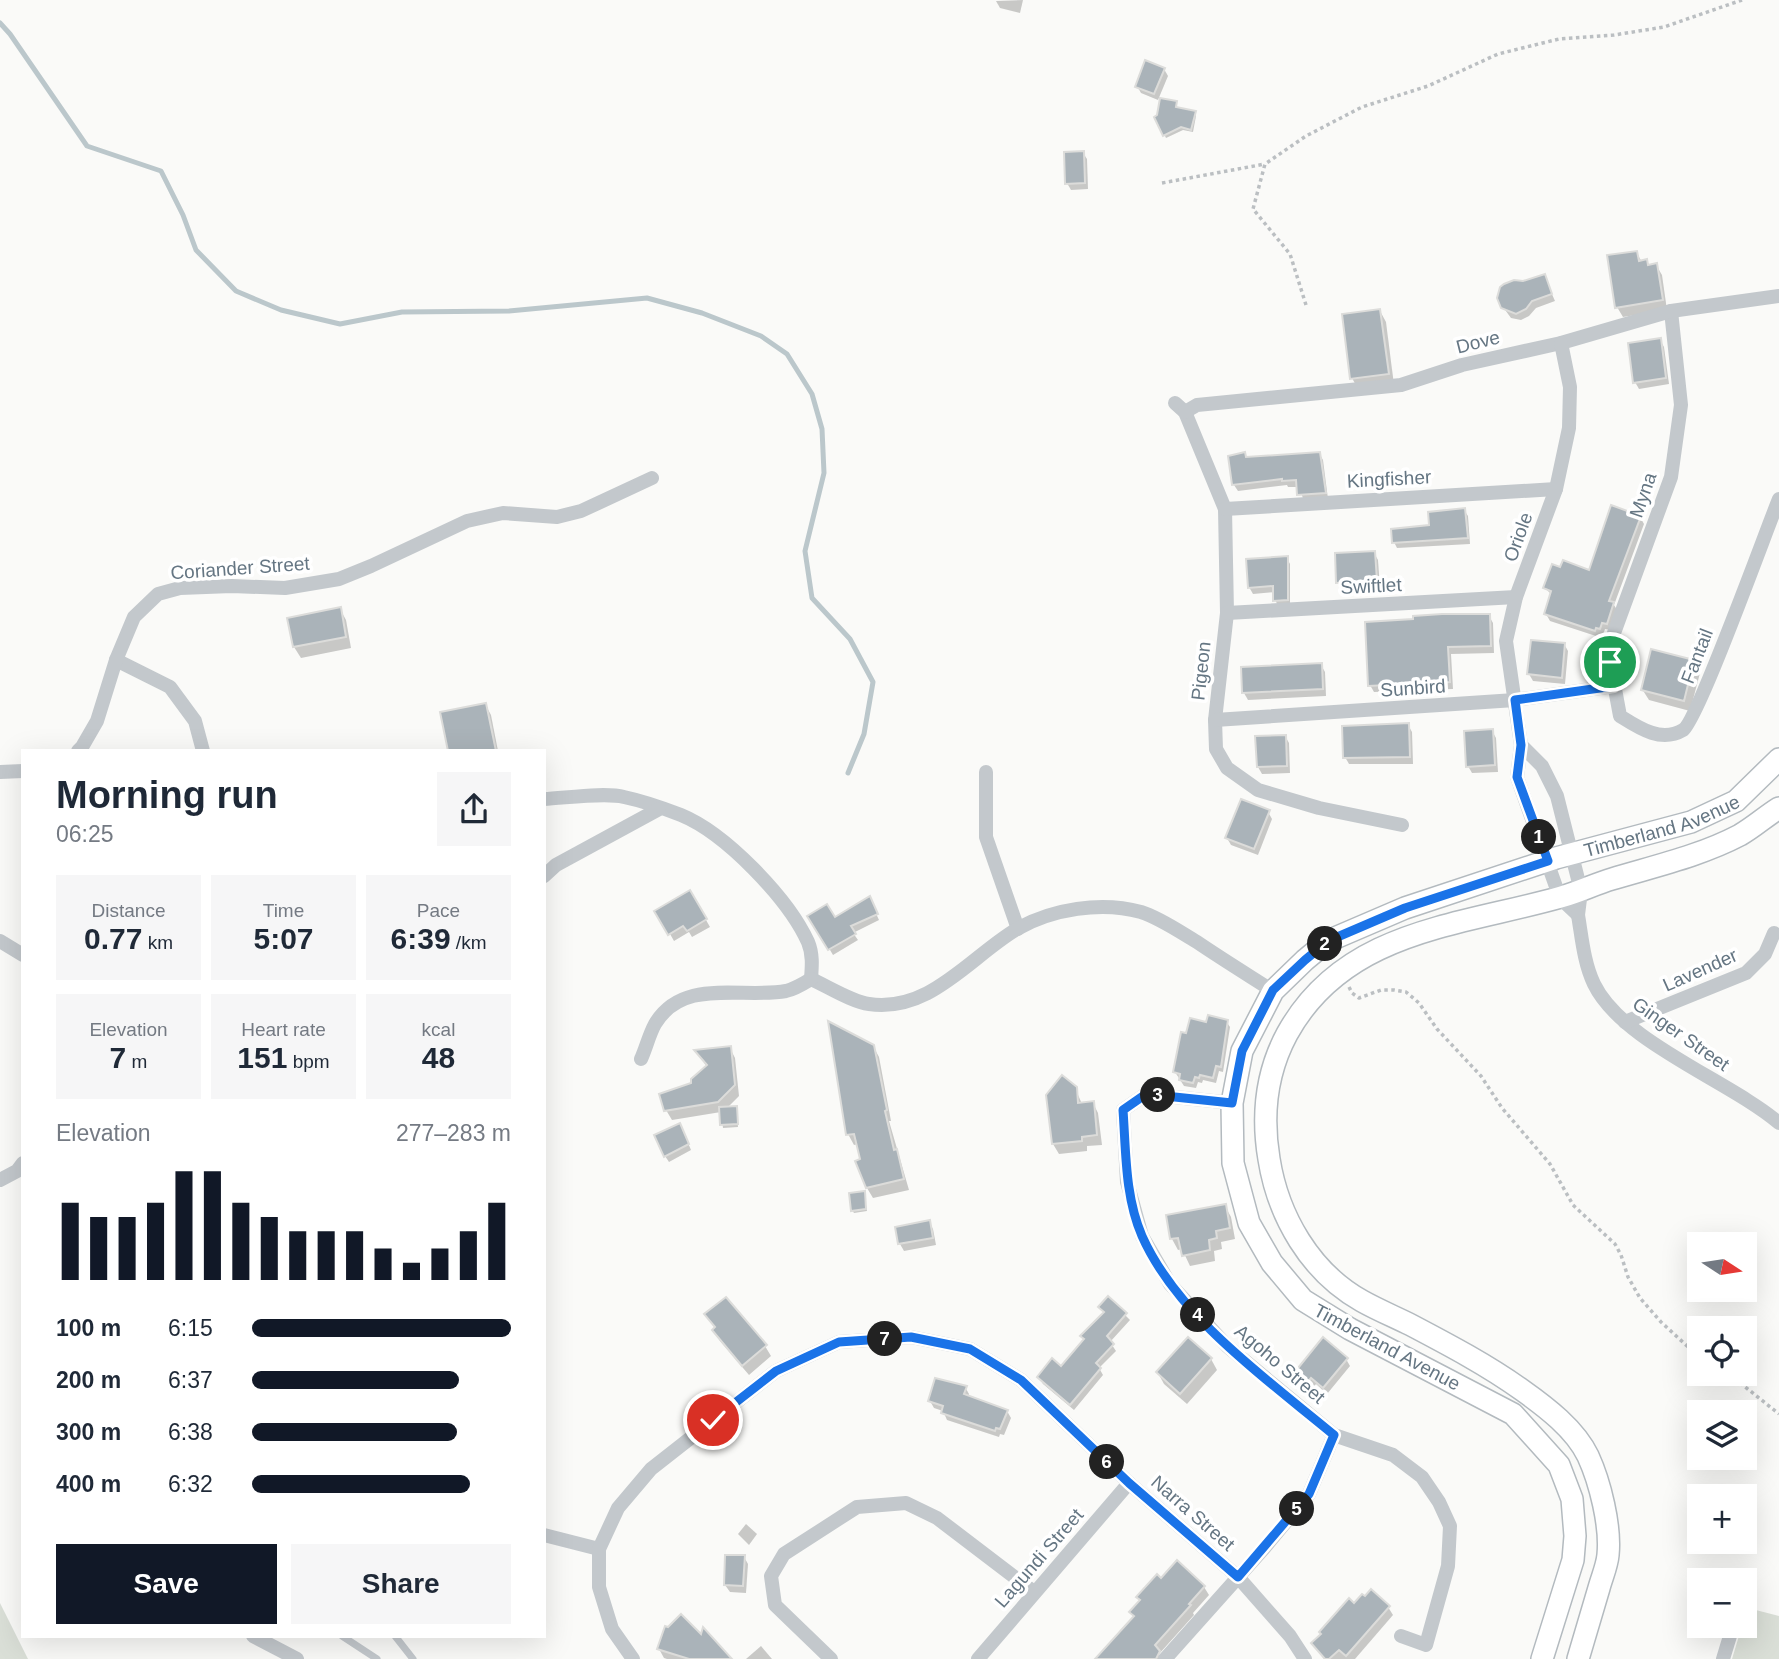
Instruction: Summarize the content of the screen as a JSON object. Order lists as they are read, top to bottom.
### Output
{
  "streets": {
    "street": [
      "Dove",
      "Kingfisher",
      "Myna",
      "Oriole",
      "Coriander Street",
      "Swiftlet",
      "Fantail",
      "Pigeon",
      "Sunbird",
      "Timberland Avenue",
      "Lavender",
      "Ginger Street",
      "Agoho Street",
      "Narra Street",
      "Lagundi Street"
    ]
  },
  "crossings": [
    ["Dove", "Myna"],
    ["Dove", "Oriole"],
    ["Dove", "Pigeon"],
    ["Kingfisher", "Oriole"],
    ["Kingfisher", "Pigeon"],
    ["Myna", "Fantail"],
    ["Myna", "Sunbird"],
    ["Oriole", "Swiftlet"],
    ["Oriole", "Sunbird"],
    ["Oriole", "Timberland Avenue"],
    ["Oriole", "Ginger Street"],
    ["Swiftlet", "Pigeon"],
    ["Fantail", "Sunbird"],
    ["Pigeon", "Sunbird"],
    ["Timberland Avenue", "Ginger Street"],
    ["Timberland Avenue", "Agoho Street"],
    ["Lavender", "Ginger Street"],
    ["Narra Street", "Lagundi Street"]
  ],
  "north": "right",
  "page": {
    "heading": ["Morning run", "06:25"],
    "pins": [
      "1",
      "2",
      "3",
      "4",
      "7",
      "6",
      "5"
    ],
    "stats": [
      ["Distance", "0.77 km"],
      ["Time", "5:07"],
      ["Pace", "6:39 /km"],
      ["Elevation", "7 m"],
      ["Heart rate", "151 bpm"],
      ["kcal", "48"]
    ],
    "chart": ["Elevation", "277–283 m"],
    "map_buttons": ["+", "−"],
    "list": [
      {
        "name": "100 m",
        "note": "6:15"
      },
      {
        "name": "200 m",
        "note": "6:37"
      },
      {
        "name": "300 m",
        "note": "6:38"
      },
      {
        "name": "400 m",
        "note": "6:32"
      }
    ],
    "buttons": ["Save", "Share"]
  }
}
